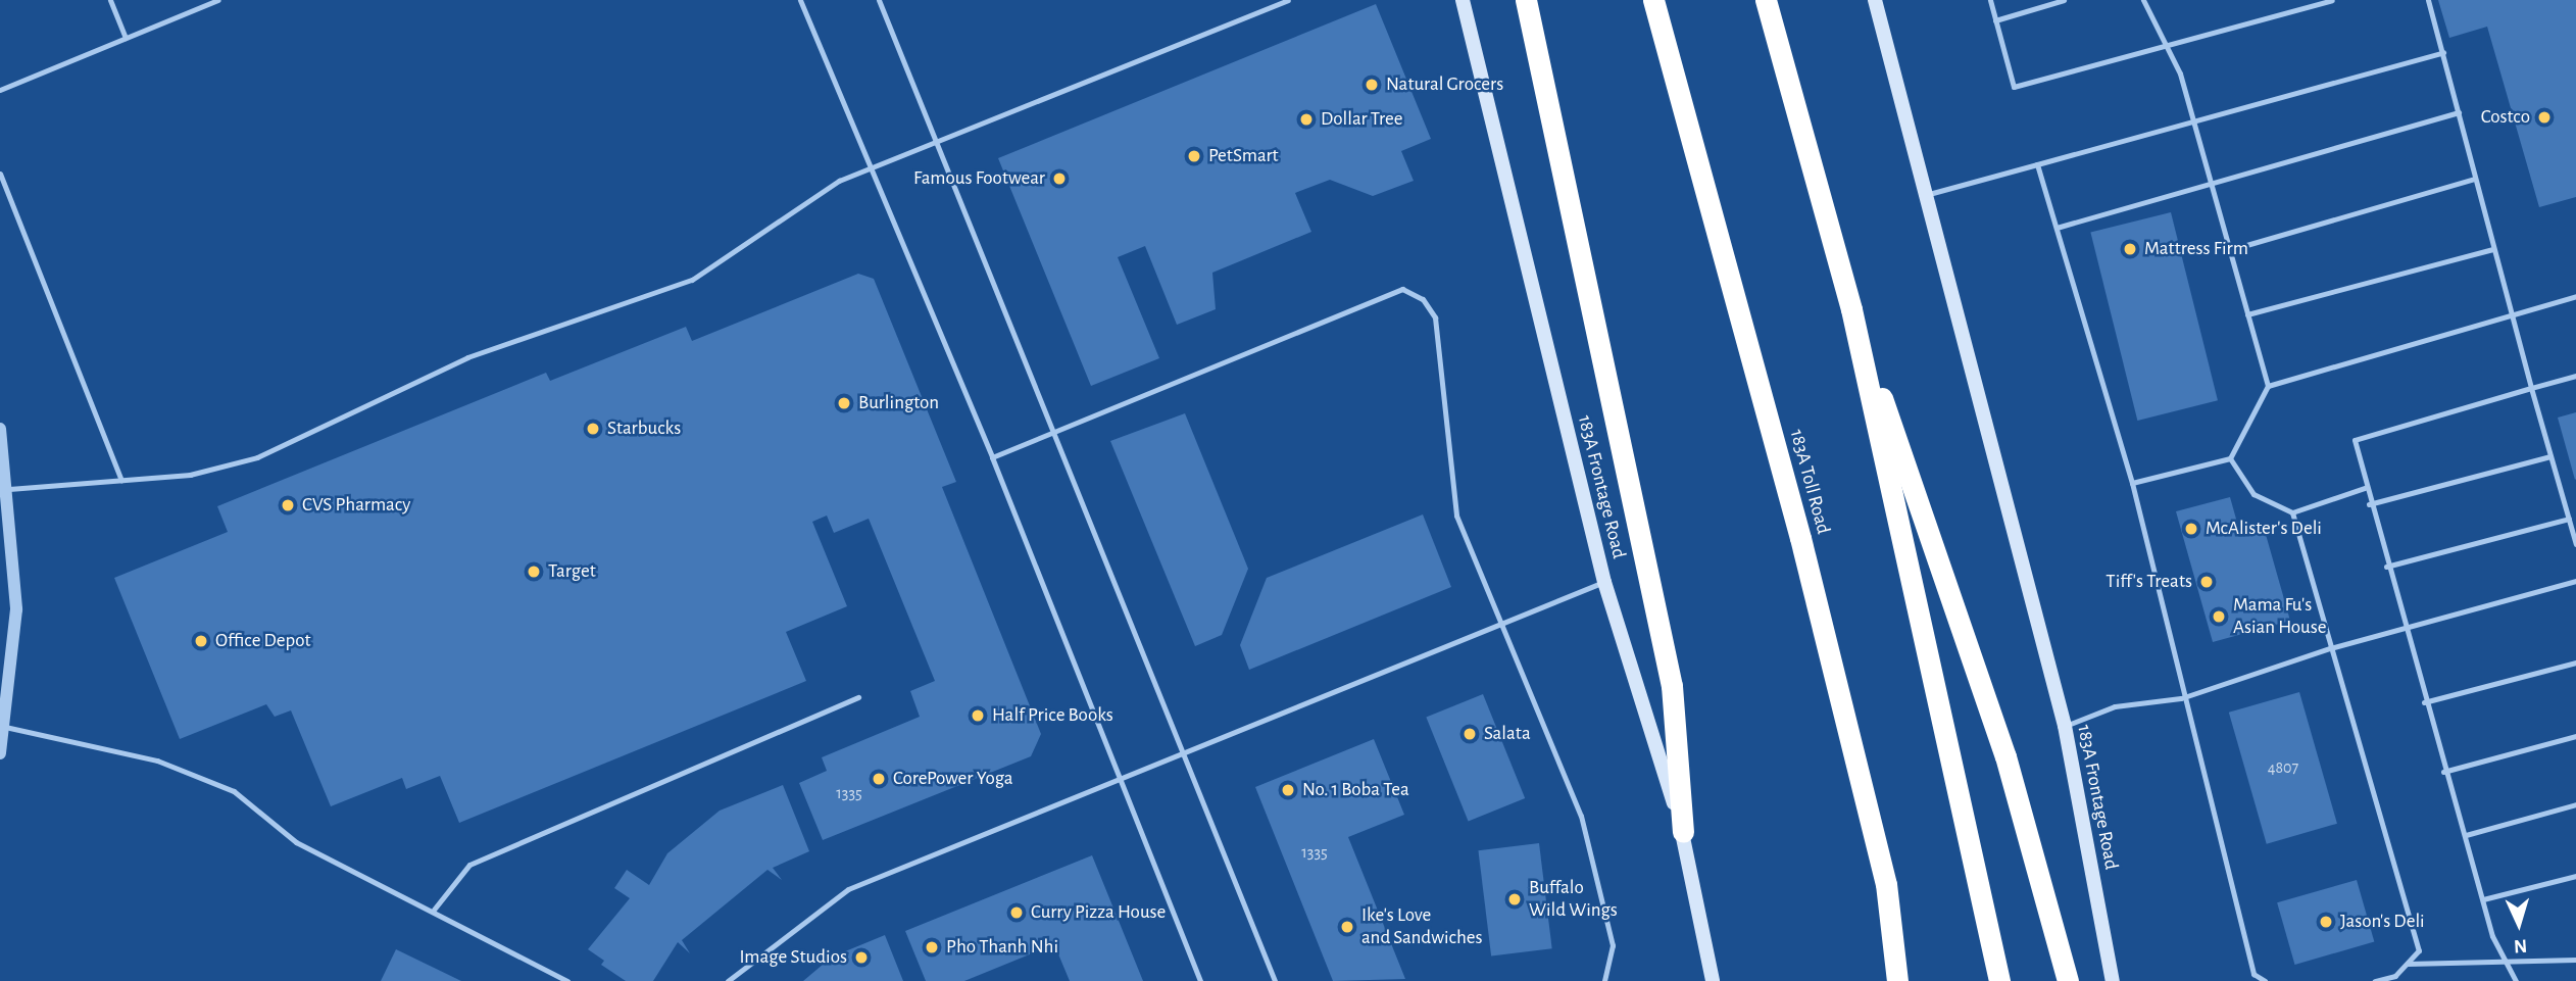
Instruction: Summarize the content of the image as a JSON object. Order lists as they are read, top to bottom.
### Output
{
  "streets": {
    "highway": ["183A Toll Road"],
    "main road": ["183A Frontage Road"]
  },
  "places": [
    "Natural Grocers",
    "Costco",
    "Dollar Tree",
    "PetSmart",
    "Famous Footwear",
    "Mattress Firm",
    "Burlington",
    "Starbucks",
    "CVS Pharmacy",
    "McAlister's Deli",
    "Target",
    "Tiff's Treats",
    "Mama Fu's Asian House",
    "Office Depot",
    "Half Price Books",
    "Salata",
    "CorePower Yoga",
    "No. 1 Boba Tea",
    "Buffalo Wild Wings",
    "Curry Pizza House",
    "Jason's Deli",
    "Ike's Love and Sandwiches",
    "Pho Thanh Nhi",
    "Image Studios"
  ],
  "house_numbers": ["4807", "1335", "1335"],
  "north": "bottom"
}
